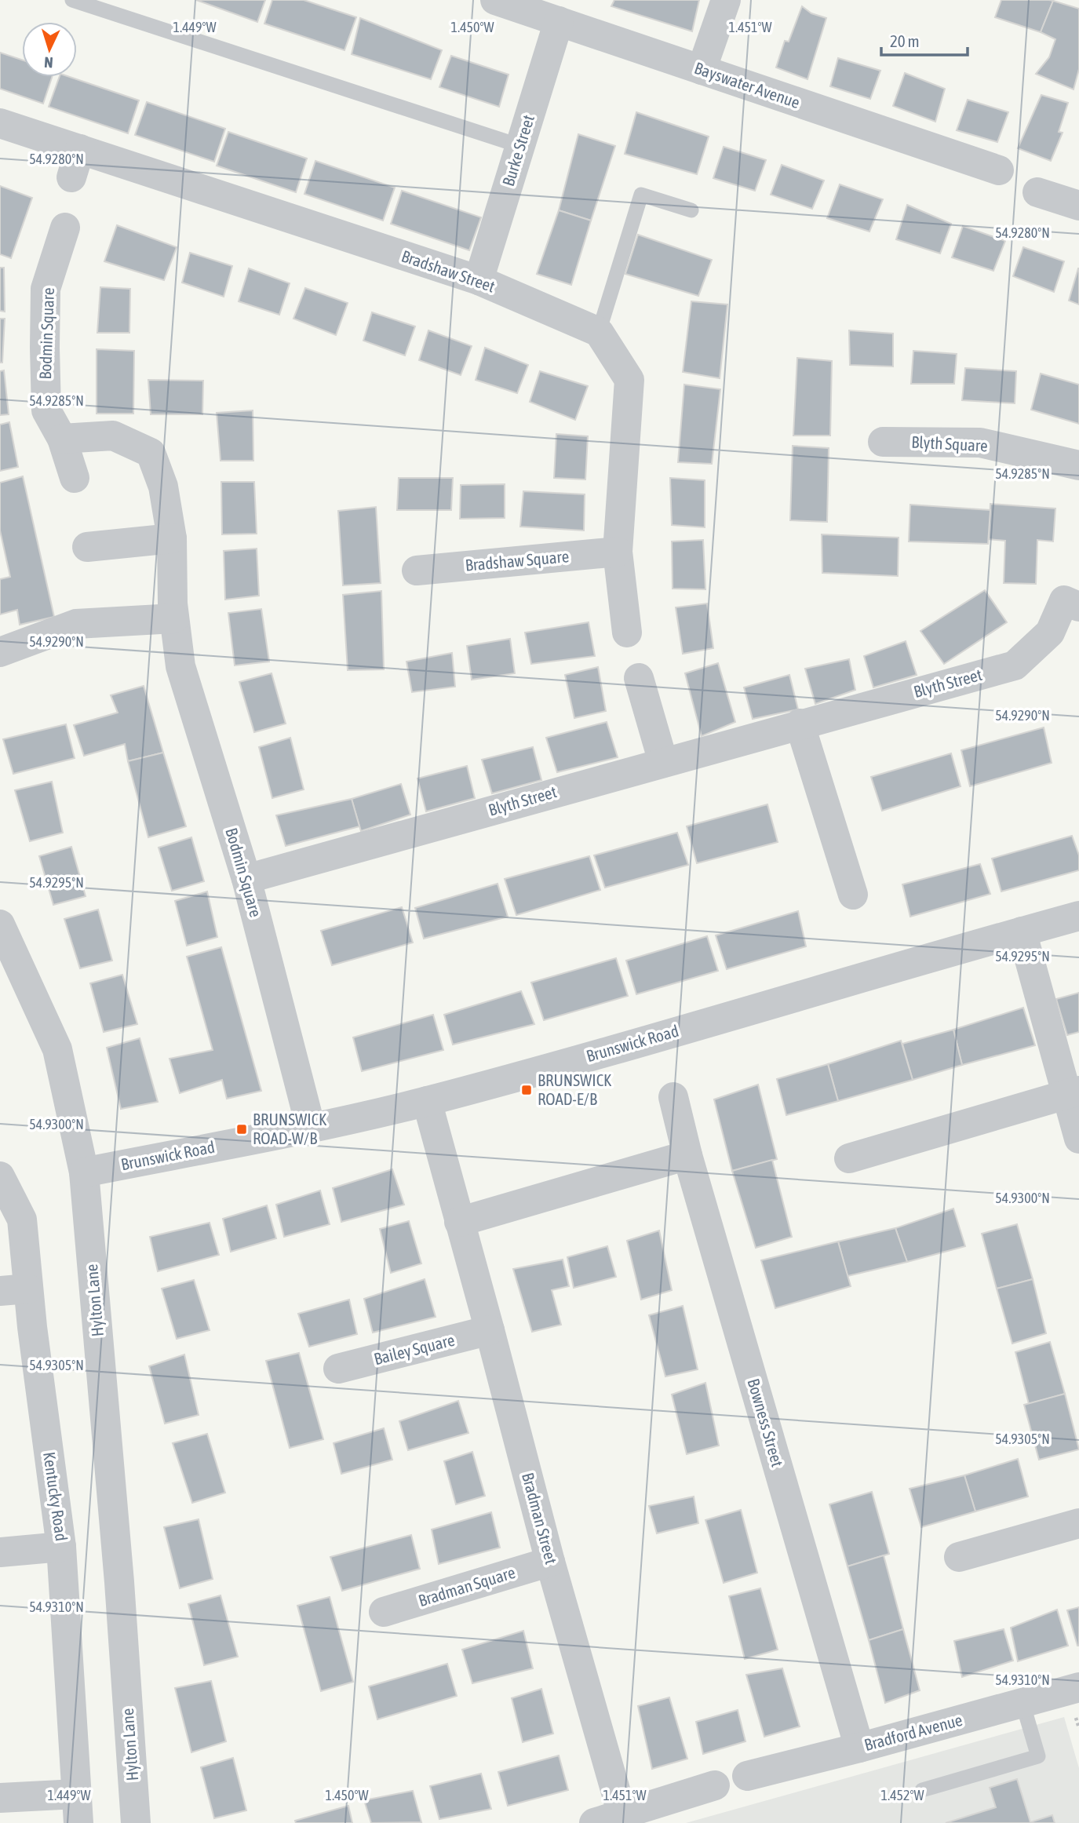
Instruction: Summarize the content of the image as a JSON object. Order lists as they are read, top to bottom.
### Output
{
  "streets": {
    "street": [
      "Bayswater Avenue",
      "Burke Street",
      "Bradshaw Street",
      "Bodmin Square",
      "Blyth Square",
      "Bradshaw Square",
      "Blyth Street",
      "Brunswick Road",
      "Hylton Lane",
      "Bailey Square",
      "Bowness Street",
      "Kentucky Road",
      "Bradman Street",
      "Bradman Square",
      "Bradford Avenue"
    ]
  },
  "crossings": [
    ["Bayswater Avenue", "Burke Street"],
    ["Burke Street", "Bradshaw Street"],
    ["Bodmin Square", "Blyth Street"],
    ["Bodmin Square", "Brunswick Road"],
    ["Brunswick Road", "Hylton Lane"],
    ["Brunswick Road", "Bradman Street"],
    ["Bailey Square", "Bradman Street"],
    ["Bowness Street", "Bradford Avenue"],
    ["Bradman Street", "Bradman Square"]
  ],
  "places": {
    "transit": ["BRUNSWICK ROAD-E/B", "BRUNSWICK ROAD-W/B"]
  },
  "scale_bar": "20 m",
  "north": "bottom",
  "coordinates": [
    "1.449°W",
    "1.450°W",
    "1.451°W",
    "54.9280°N",
    "54.9285°N",
    "54.9290°N",
    "54.9295°N",
    "54.9300°N",
    "54.9305°N",
    "54.9310°N",
    "1.452°W"
  ]
}
